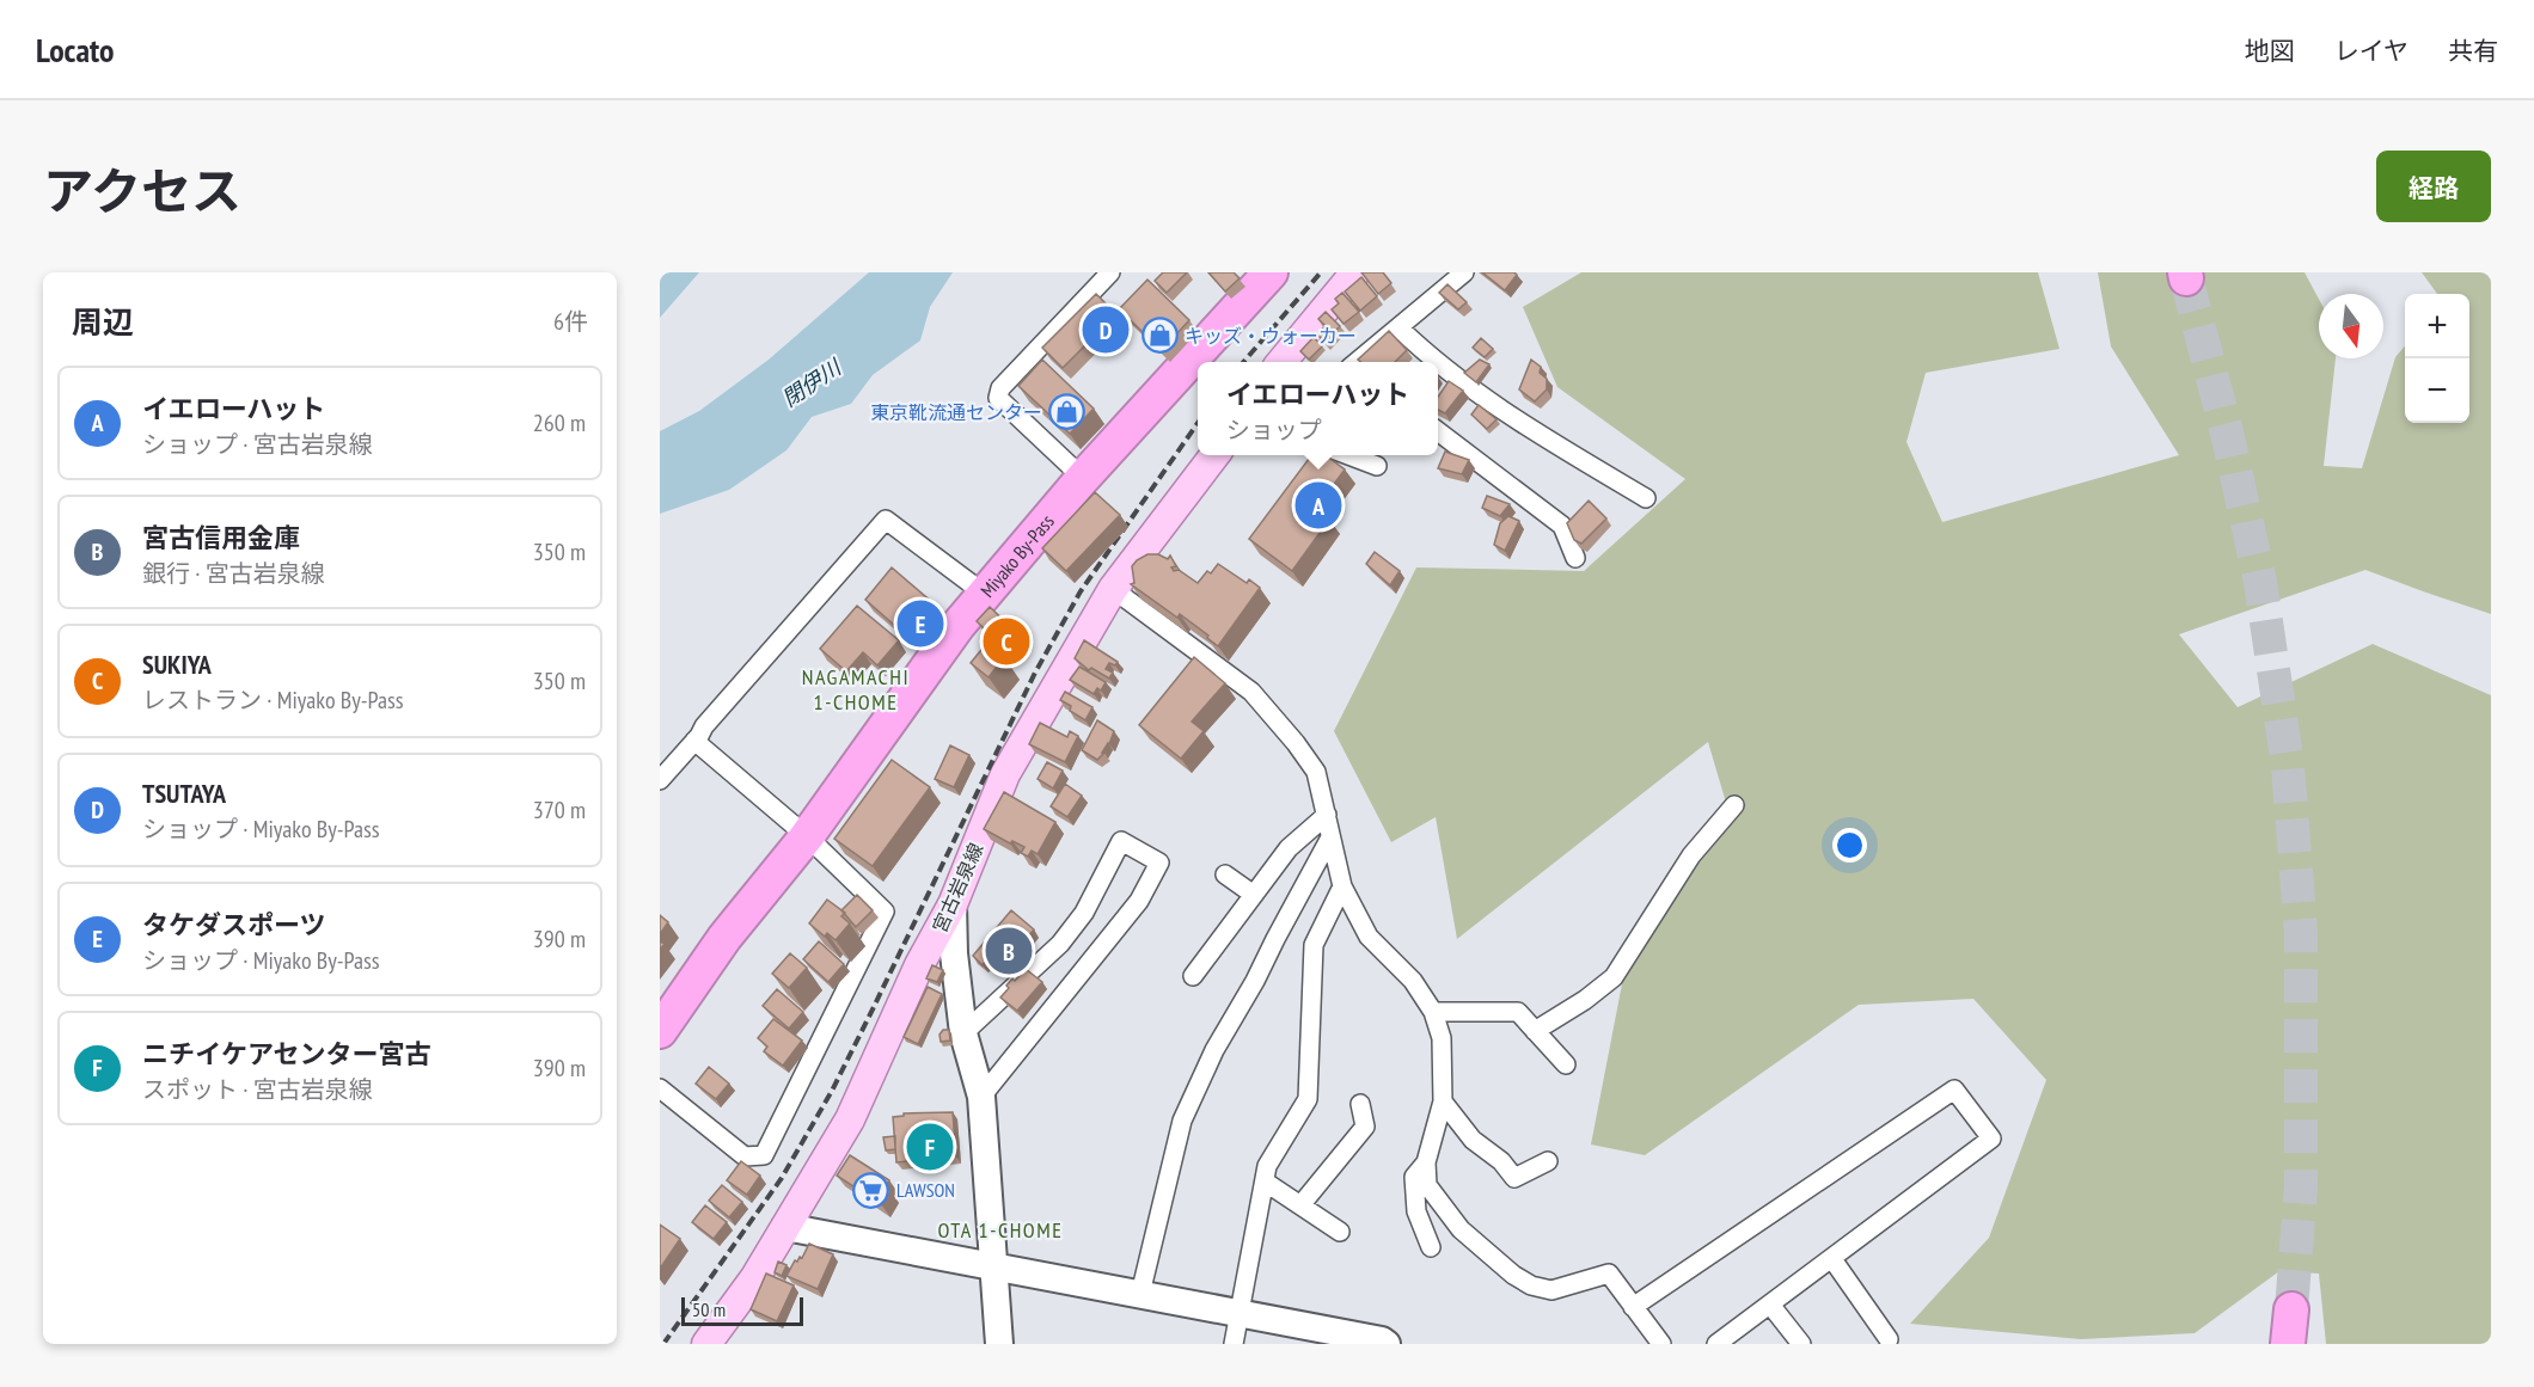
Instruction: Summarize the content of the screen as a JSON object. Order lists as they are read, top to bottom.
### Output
{
  "streets": {
    "highway": ["Miyako By-Pass"],
    "main road": ["宮古岩泉線"]
  },
  "districts": ["NAGAMACHI 1-CHOME", "OTA 1-CHOME"],
  "water": ["閉伊川"],
  "places": {
    "shop": ["キッズ・ウォーカー", "東京靴流通センター"],
    "supermarket": ["LAWSON"]
  },
  "scale_bar": "50 m",
  "north": "bottom",
  "page": {
    "header": "Locato",
    "nav": ["地図", "レイヤ", "共有"],
    "title": "アクセス",
    "buttons": "経路",
    "heading": ["周辺", "6件"],
    "map_buttons": ["+", "−"],
    "pins": [
      "D",
      "A",
      "E",
      "C",
      "B",
      "F"
    ],
    "popup": ["イエローハット", "ショップ"],
    "list": [
      {
        "mark": "A",
        "name": "イエローハット",
        "note": "ショップ · 宮古岩泉線",
        "value": "260 m"
      },
      {
        "mark": "B",
        "name": "宮古信用金庫",
        "note": "銀行 · 宮古岩泉線",
        "value": "350 m"
      },
      {
        "mark": "C",
        "name": "SUKIYA",
        "note": "レストラン · Miyako By-Pass",
        "value": "350 m"
      },
      {
        "mark": "D",
        "name": "TSUTAYA",
        "note": "ショップ · Miyako By-Pass",
        "value": "370 m"
      },
      {
        "mark": "E",
        "name": "タケダスポーツ",
        "note": "ショップ · Miyako By-Pass",
        "value": "390 m"
      },
      {
        "mark": "F",
        "name": "ニチイケアセンター宮古",
        "note": "スポット · 宮古岩泉線",
        "value": "390 m"
      }
    ],
    "scale": "50 m"
  }
}
